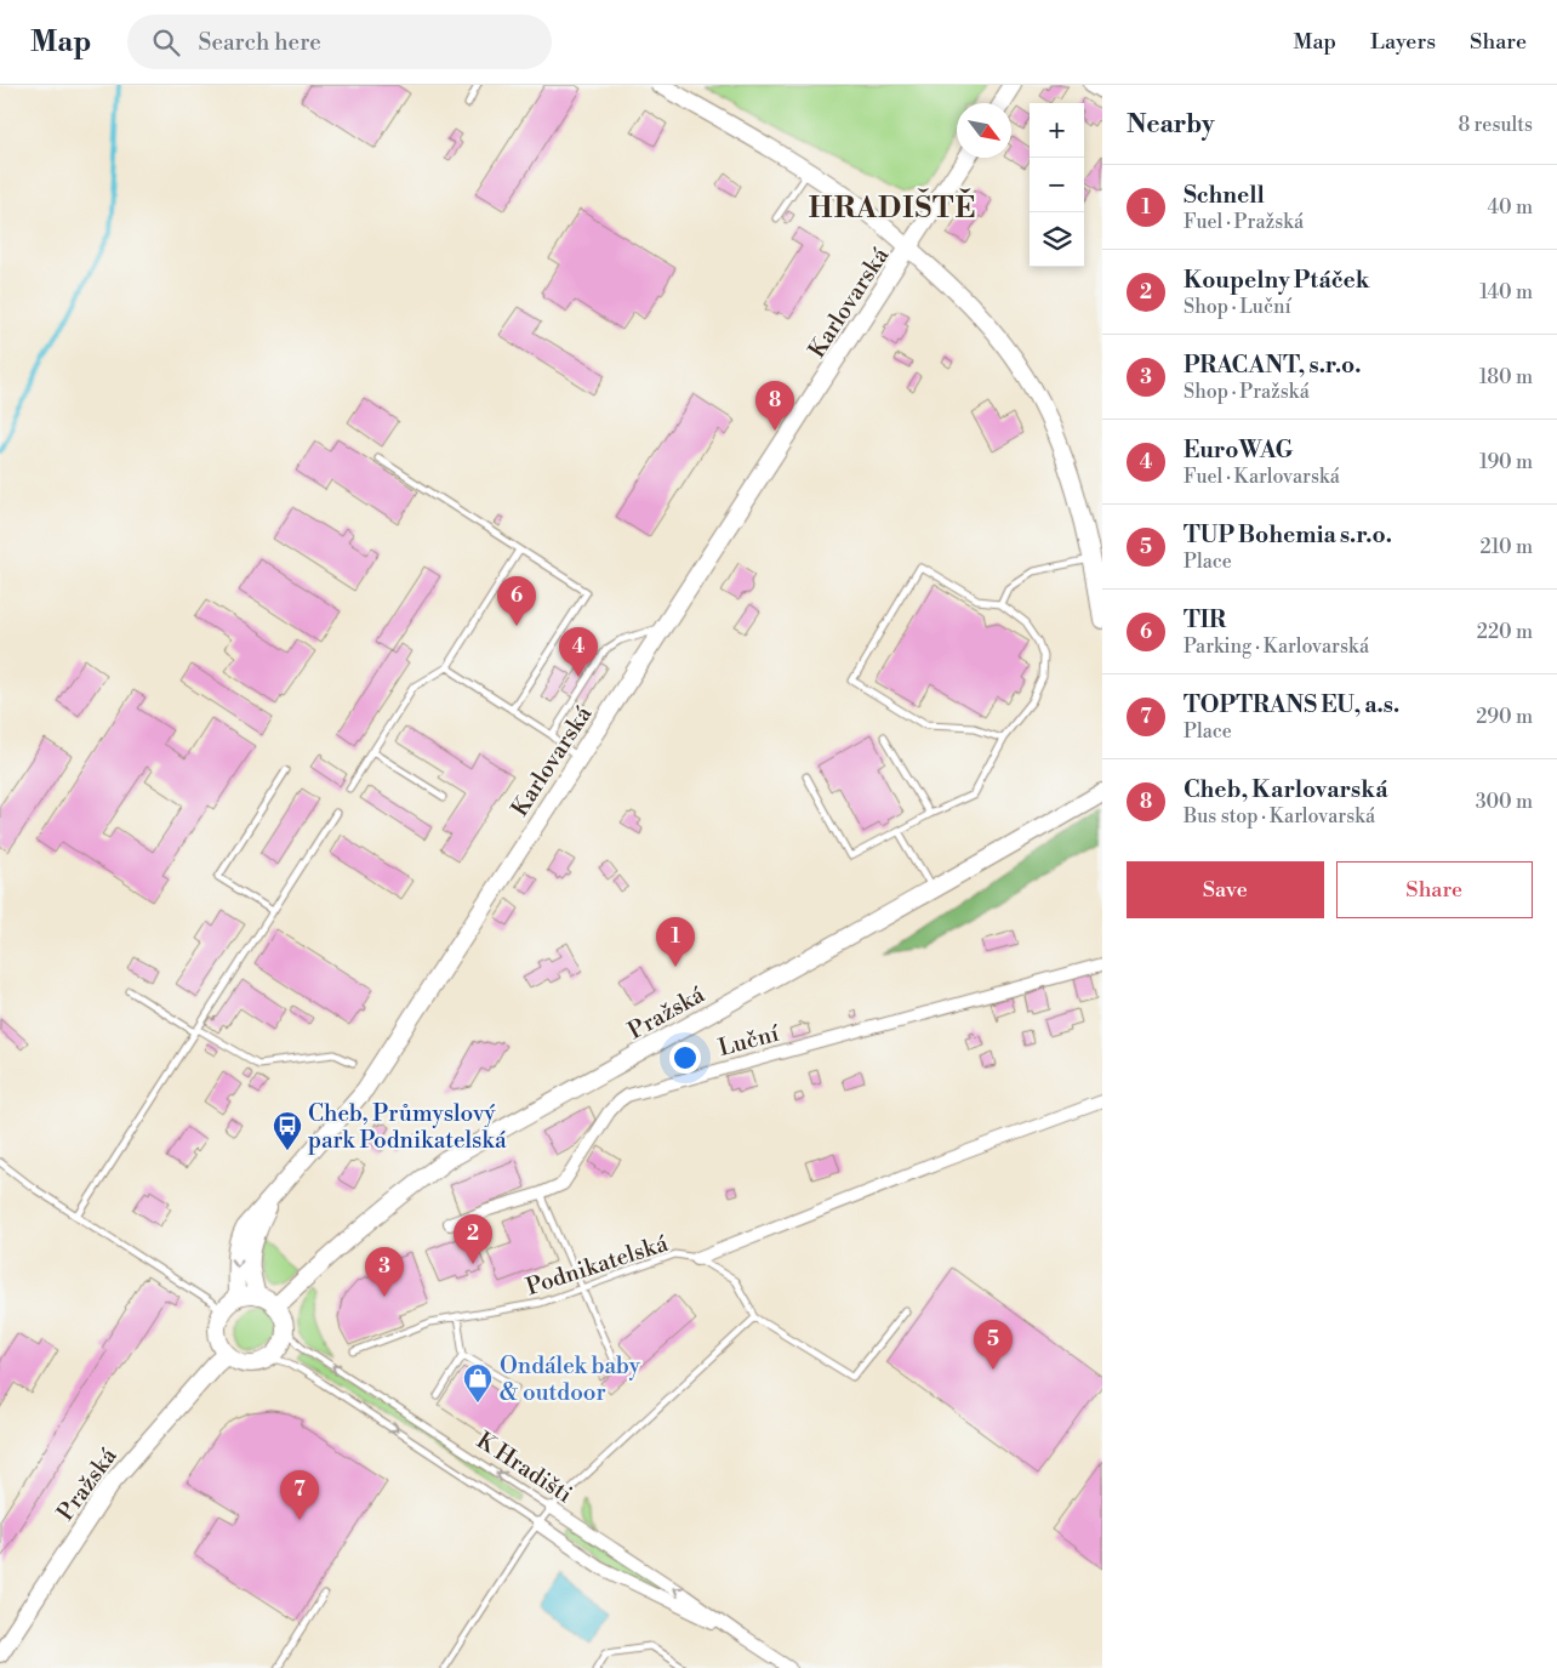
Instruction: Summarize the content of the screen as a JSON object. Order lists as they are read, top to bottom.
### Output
{
  "streets": {
    "main road": ["Karlovarská", "Pražská"],
    "street": ["Luční", "K Hradišti"],
    "lane": ["Podnikatelská"]
  },
  "crossings": [
    ["Karlovarská", "Pražská"],
    ["Karlovarská", "K Hradišti"],
    ["Pražská", "K Hradišti"]
  ],
  "districts": ["HRADIŠTĚ"],
  "places": {
    "bus stop": ["Cheb, Průmyslový park Podnikatelská"],
    "shop": ["Ondálek baby & outdoor"]
  },
  "north": "bottom right",
  "page": {
    "header": "Map",
    "search": "Search here",
    "nav": ["Map", "Layers", "Share"],
    "heading": ["Nearby", "8 results"],
    "map_buttons": ["+", "−"],
    "list": [
      {
        "mark": "1",
        "name": "Schnell",
        "note": "Fuel · Pražská",
        "value": "40 m"
      },
      {
        "mark": "2",
        "name": "Koupelny Ptáček",
        "note": "Shop · Luční",
        "value": "140 m"
      },
      {
        "mark": "3",
        "name": "PRACANT, s.r.o.",
        "note": "Shop · Pražská",
        "value": "180 m"
      },
      {
        "mark": "4",
        "name": "EuroWAG",
        "note": "Fuel · Karlovarská",
        "value": "190 m"
      },
      {
        "mark": "5",
        "name": "TUP Bohemia s.r.o.",
        "note": "Place",
        "value": "210 m"
      },
      {
        "mark": "6",
        "name": "TIR",
        "note": "Parking · Karlovarská",
        "value": "220 m"
      },
      {
        "mark": "7",
        "name": "TOPTRANS EU, a.s.",
        "note": "Place",
        "value": "290 m"
      },
      {
        "mark": "8",
        "name": "Cheb, Karlovarská",
        "note": "Bus stop · Karlovarská",
        "value": "300 m"
      }
    ],
    "pins": [
      "8",
      "6",
      "4",
      "1",
      "2",
      "3",
      "5",
      "7"
    ],
    "buttons": ["Save", "Share"]
  }
}
